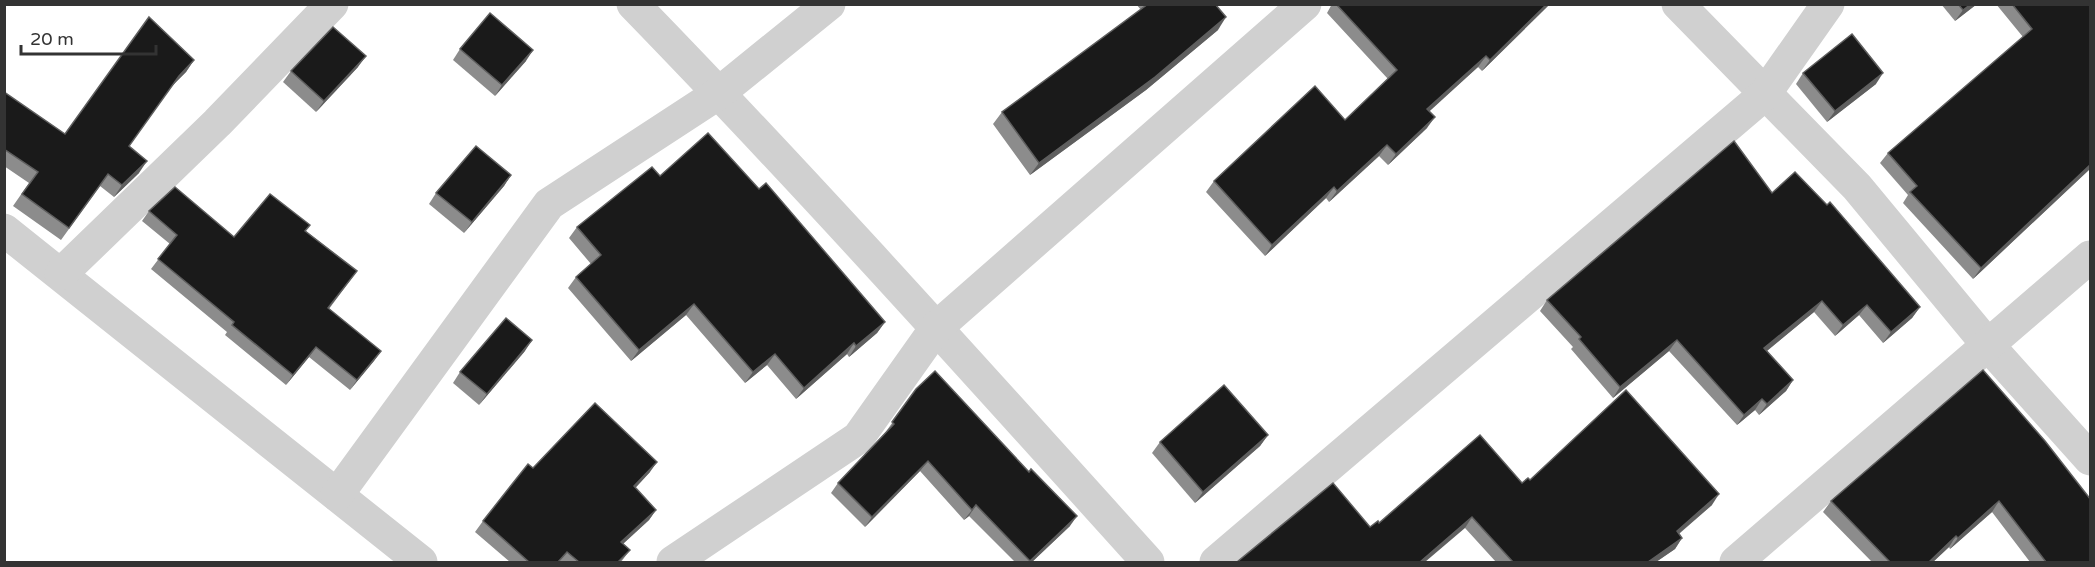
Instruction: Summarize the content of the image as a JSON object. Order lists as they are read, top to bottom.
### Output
{
  "scale_bar": "20 m"
}
